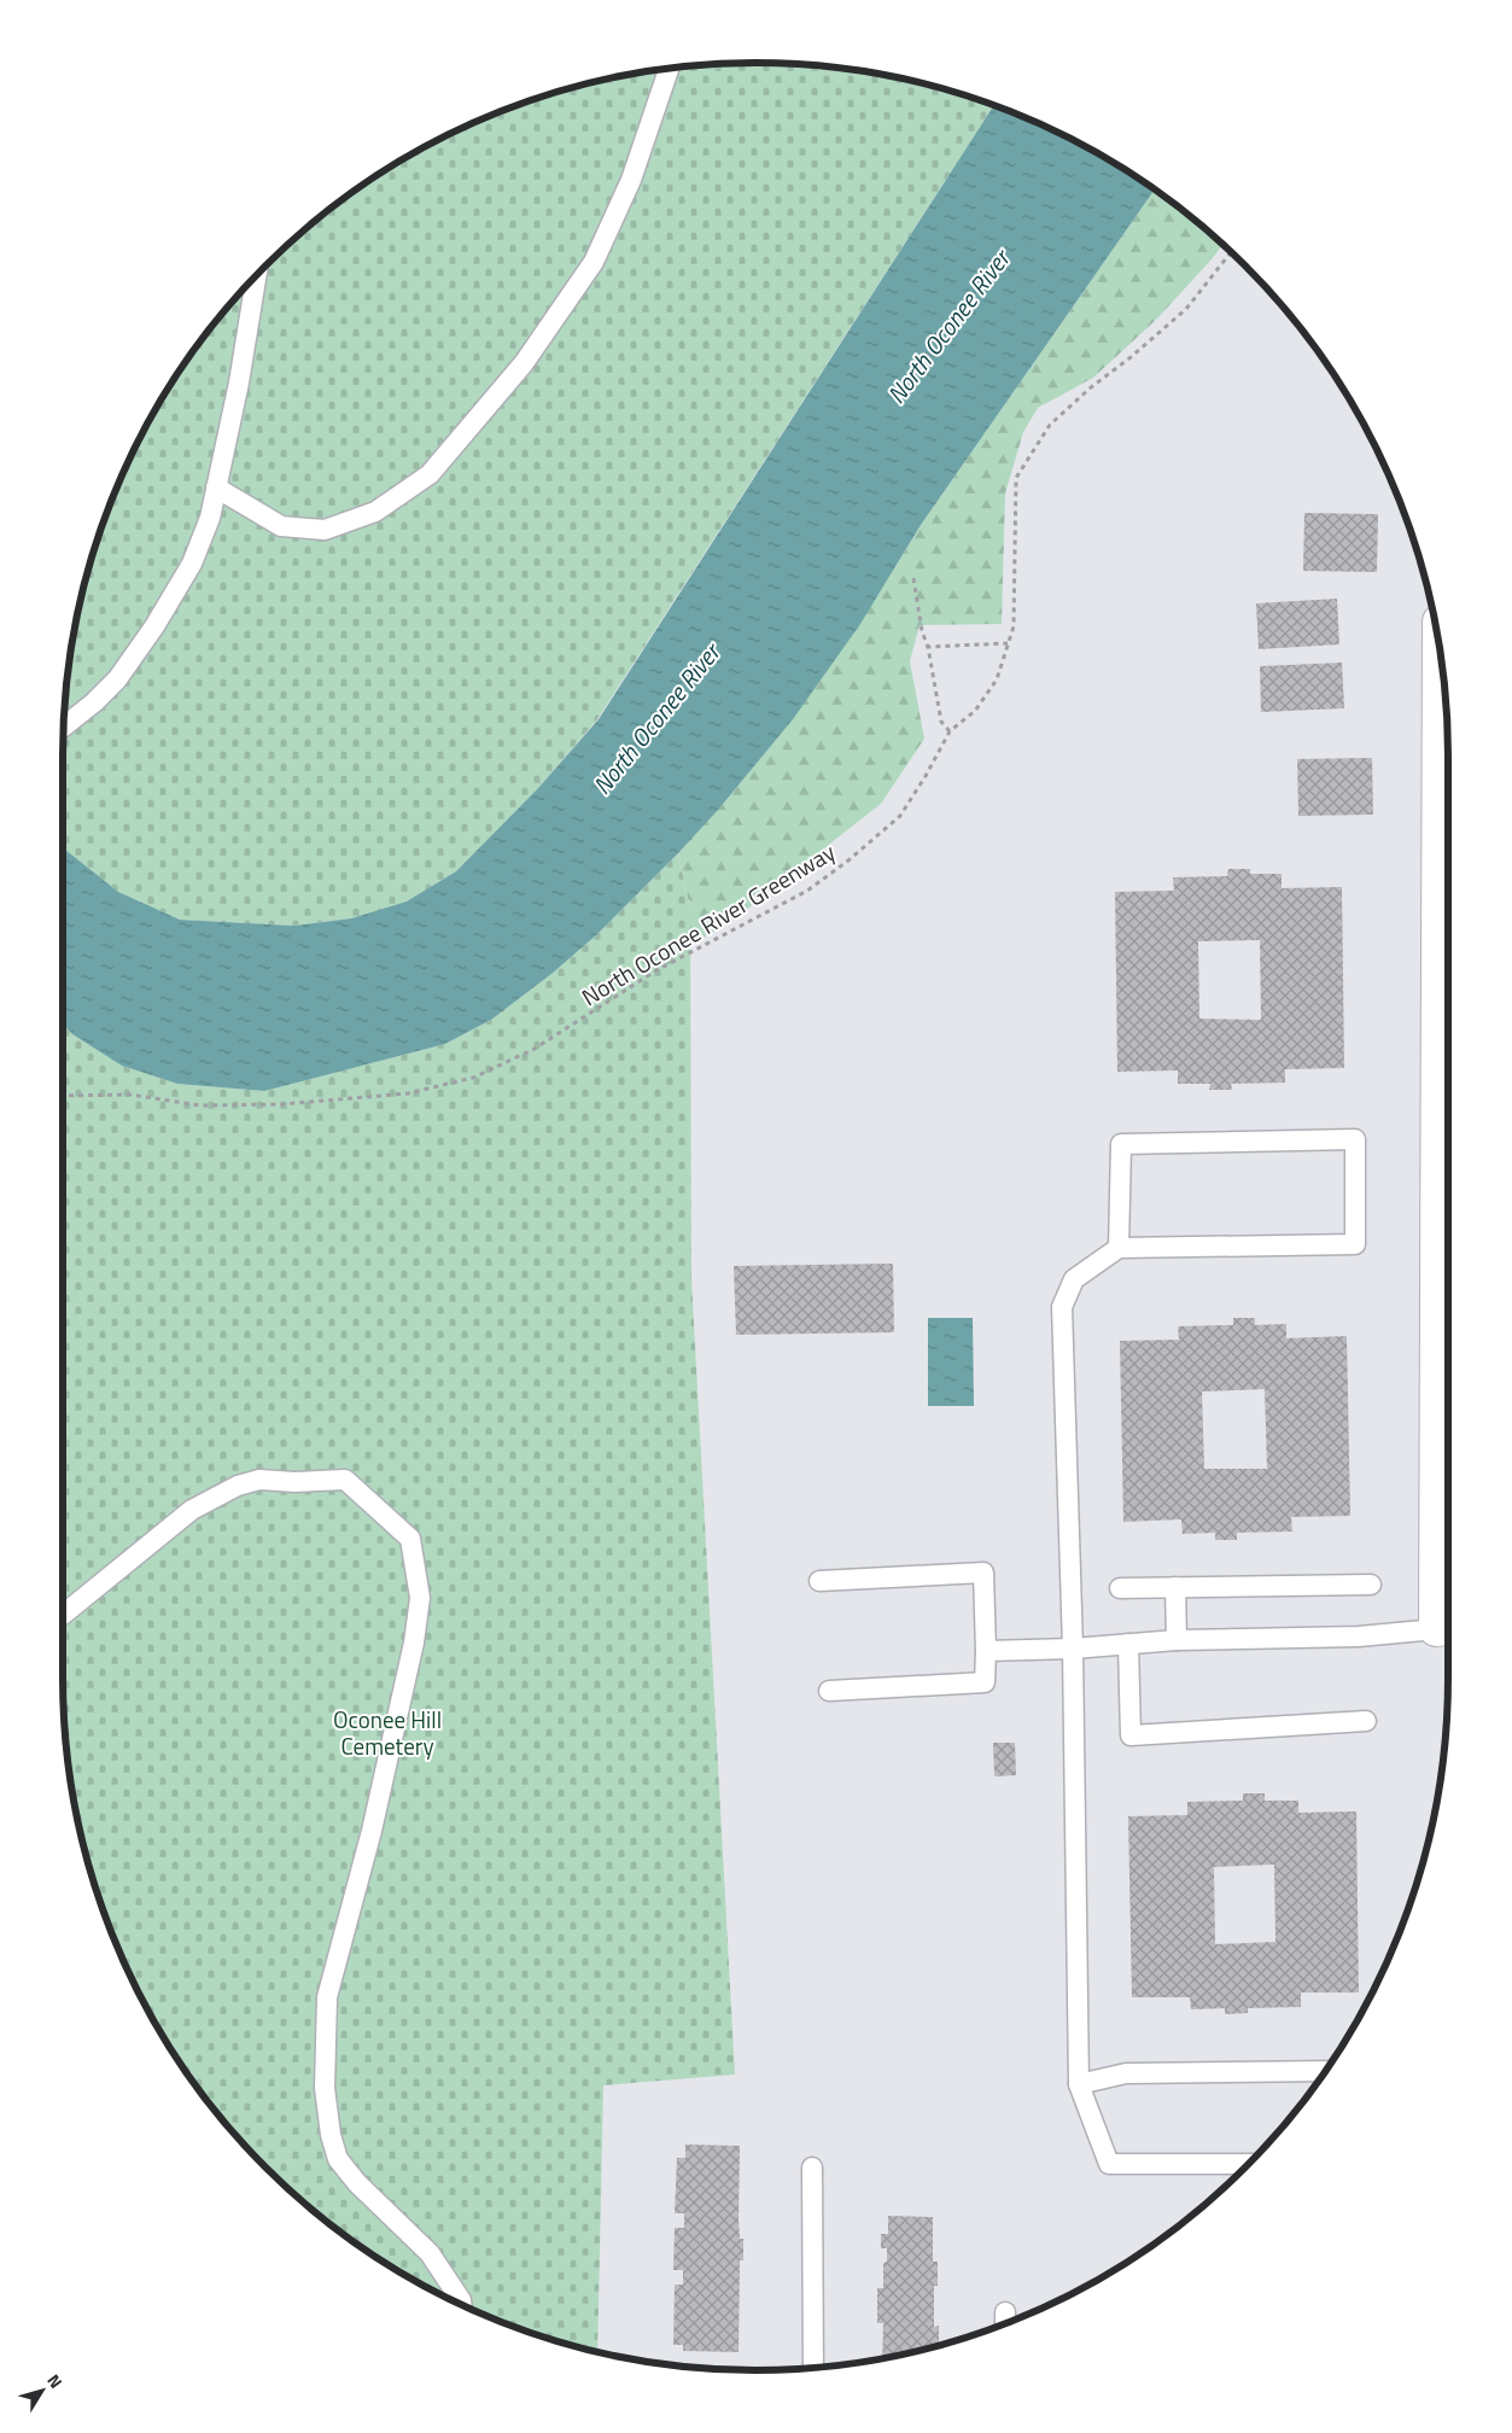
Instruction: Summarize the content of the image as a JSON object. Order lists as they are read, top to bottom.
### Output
{
  "streets": {
    "path": ["North Oconee River Greenway"]
  },
  "water": ["North Oconee River"],
  "parks": ["Oconee Hill Cemetery"],
  "north": "top right"
}
